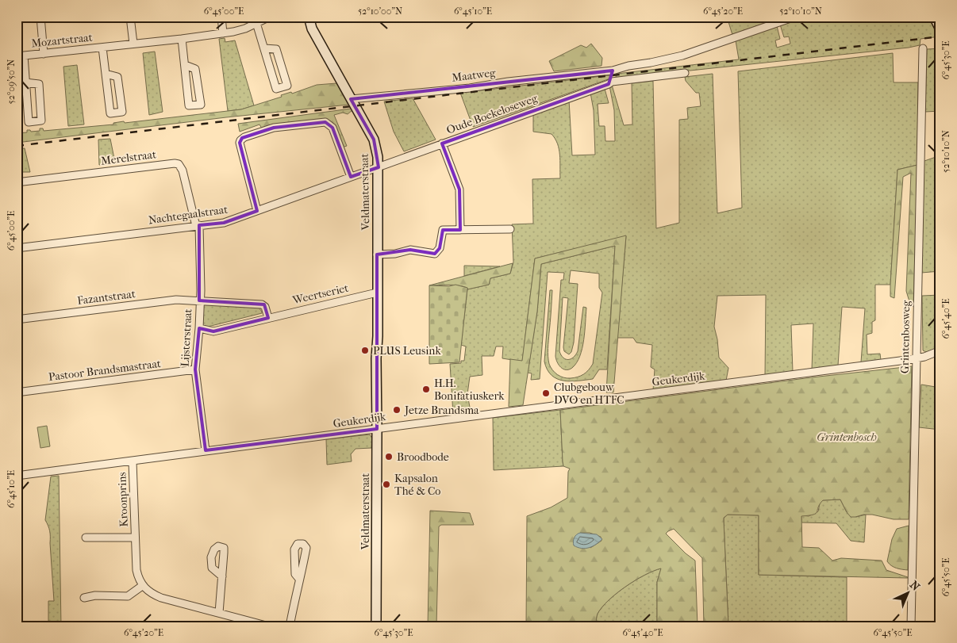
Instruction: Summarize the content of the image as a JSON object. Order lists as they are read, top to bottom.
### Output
{
  "streets": {
    "street": [
      "Mozartstraat",
      "Maatweg",
      "Oude Boekeloseweg",
      "Merelstraat",
      "Veldmaterstraat",
      "Nachtegaalstraat",
      "Weertseriet",
      "Fazantstraat",
      "Grintenbosweg",
      "Lijsterstraat",
      "Pastoor Brandsmastraat",
      "Geukerdijk",
      "Kroonprins"
    ]
  },
  "crossings": [
    ["Maatweg", "Veldmaterstraat"],
    ["Oude Boekeloseweg", "Veldmaterstraat"],
    ["Oude Boekeloseweg", "Nachtegaalstraat"],
    ["Merelstraat", "Nachtegaalstraat"],
    ["Merelstraat", "Lijsterstraat"],
    ["Veldmaterstraat", "Nachtegaalstraat"],
    ["Veldmaterstraat", "Weertseriet"],
    ["Veldmaterstraat", "Geukerdijk"],
    ["Nachtegaalstraat", "Lijsterstraat"],
    ["Weertseriet", "Lijsterstraat"],
    ["Fazantstraat", "Lijsterstraat"],
    ["Grintenbosweg", "Geukerdijk"],
    ["Lijsterstraat", "Pastoor Brandsmastraat"],
    ["Lijsterstraat", "Geukerdijk"],
    ["Geukerdijk", "Kroonprins"]
  ],
  "parks": ["Grintenbosch"],
  "places": [
    "PLUS Leusink",
    "H.H. Bonifatiuskerk",
    "Clubgebouw DVO en HTFC",
    "Jetze Brandsma",
    "Broodbode",
    "Kapsalon Thé & Co"
  ],
  "north": "top right",
  "coordinates": [
    "6°45'00\"E",
    "52°10'00\"N",
    "6°45'10\"E",
    "6°45'20\"E",
    "52°10'10\"N",
    "6°45'30\"E",
    "52°09'50\"N",
    "6°45'40\"E",
    "6°45'50\"E"
  ]
}
